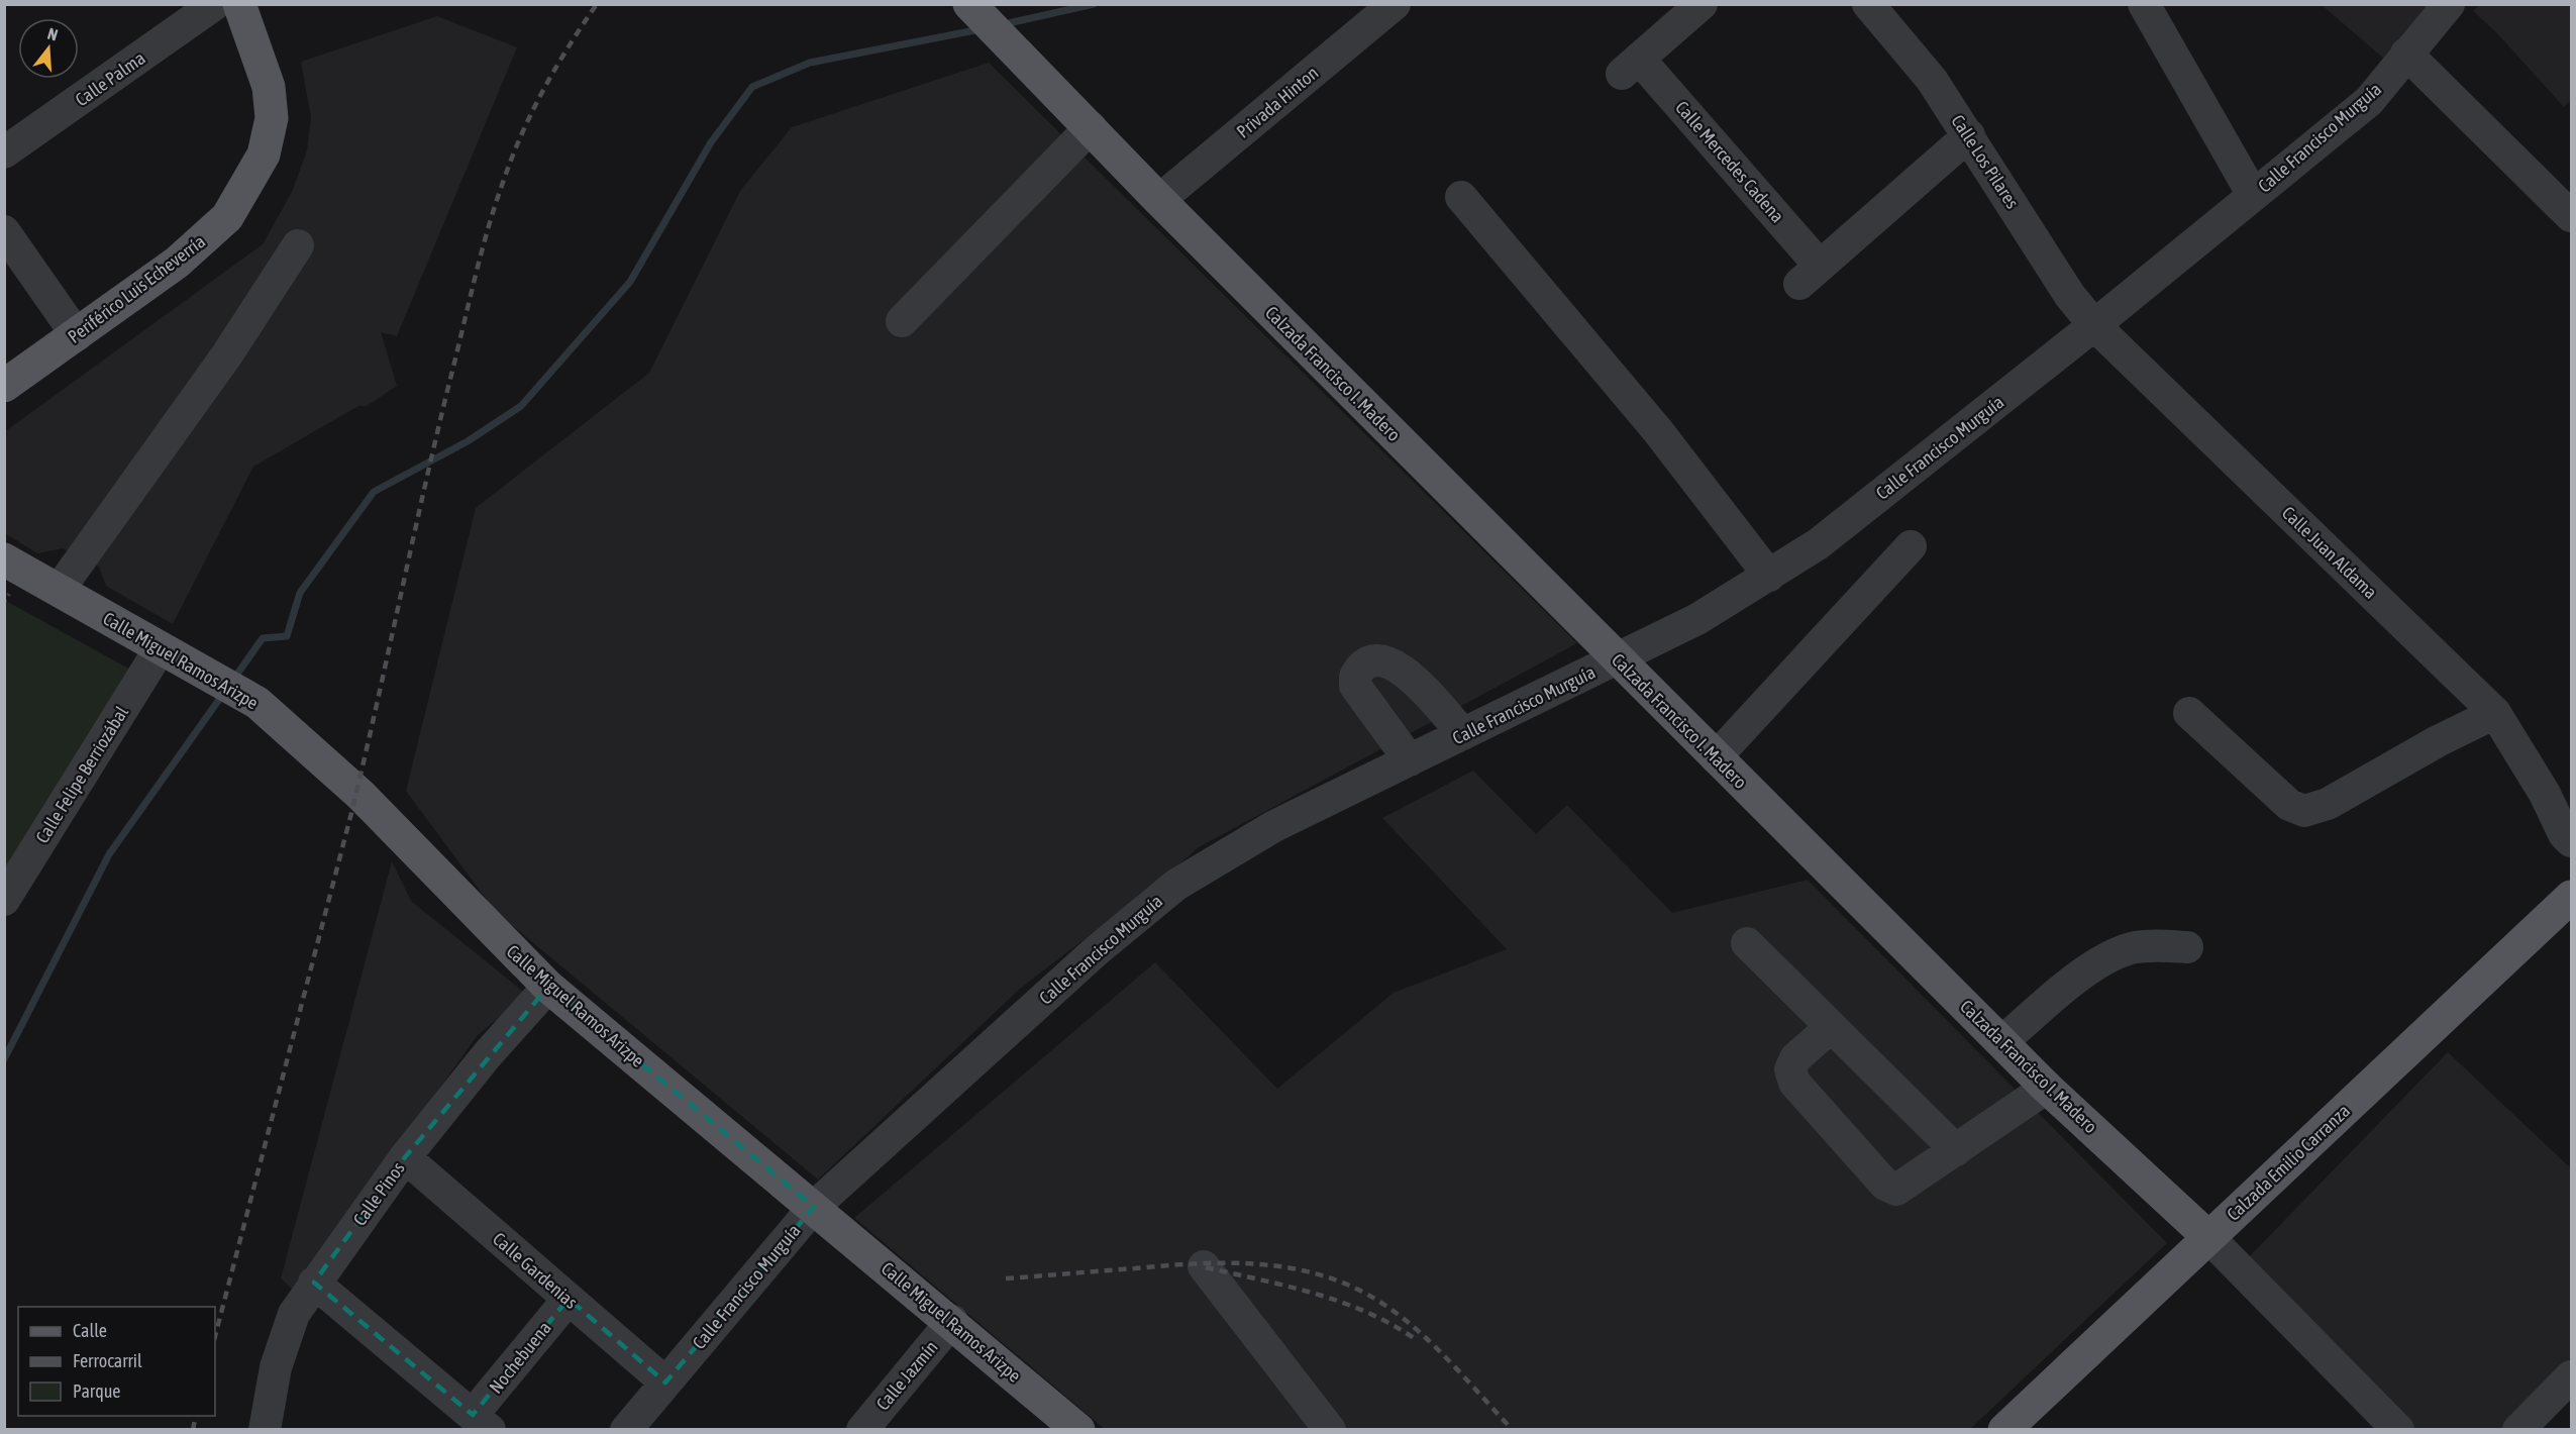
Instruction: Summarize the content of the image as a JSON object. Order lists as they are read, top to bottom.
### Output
{
  "streets": {
    "main road": [
      "Periférico Luis Echeverría",
      "Calzada Francisco I. Madero",
      "Calle Miguel Ramos Arizpe",
      "Calzada Emilio Carranza"
    ],
    "street": [
      "Calle Palma",
      "Privada Hinton",
      "Calle Francisco Murguía",
      "Calle Mercedes Cadena",
      "Calle Los Pilares",
      "Calle Juan Aldama",
      "Calle Felipe Berriozábal",
      "Calle Pinos",
      "Calle Gardenias",
      "Nochebuena",
      "Calle Jazmín"
    ]
  },
  "crossings": [
    ["Privada Hinton", "Calzada Francisco I. Madero"],
    ["Calle Francisco Murguía", "Calle Los Pilares"],
    ["Calle Francisco Murguía", "Calzada Francisco I. Madero"],
    ["Calle Francisco Murguía", "Calle Juan Aldama"],
    ["Calle Francisco Murguía", "Calle Miguel Ramos Arizpe"],
    ["Calle Francisco Murguía", "Calle Gardenias"],
    ["Calle Mercedes Cadena", "Calle Los Pilares"],
    ["Calle Los Pilares", "Calle Juan Aldama"],
    ["Calzada Francisco I. Madero", "Calzada Emilio Carranza"],
    ["Calle Miguel Ramos Arizpe", "Calle Felipe Berriozábal"],
    ["Calle Miguel Ramos Arizpe", "Calle Pinos"],
    ["Calle Miguel Ramos Arizpe", "Calle Jazmín"],
    ["Calle Pinos", "Calle Gardenias"],
    ["Calle Gardenias", "Nochebuena"]
  ],
  "legend": ["Calle", "Ferrocarril", "Parque"],
  "north": "top"
}
